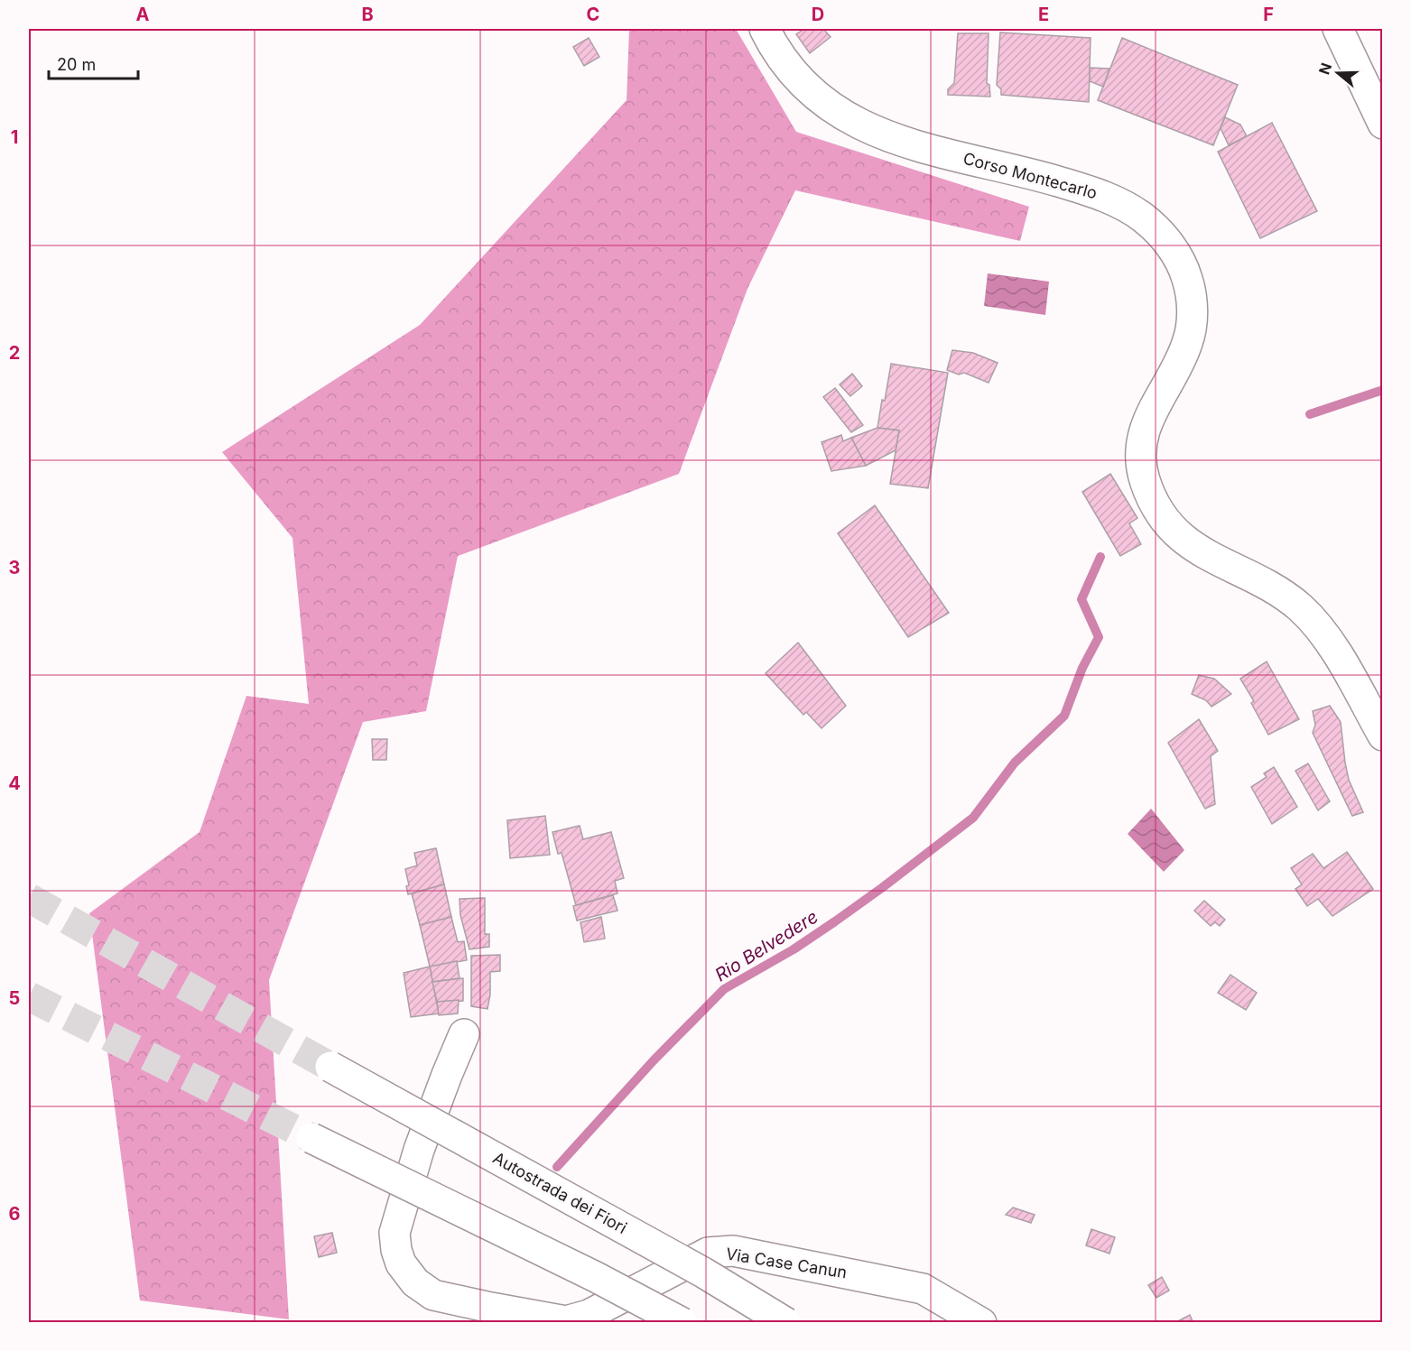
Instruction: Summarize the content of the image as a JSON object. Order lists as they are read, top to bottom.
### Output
{
  "streets": {
    "main road": ["Corso Montecarlo", "Autostrada dei Fiori", "Via Case Canun"]
  },
  "water": ["Rio Belvedere"],
  "scale_bar": "20 m",
  "north": "left",
  "grid": {
    "columns": [
      "A",
      "B",
      "C",
      "D",
      "E",
      "F"
    ],
    "rows": [
      "1",
      "2",
      "3",
      "4",
      "5",
      "6"
    ]
  }
}
